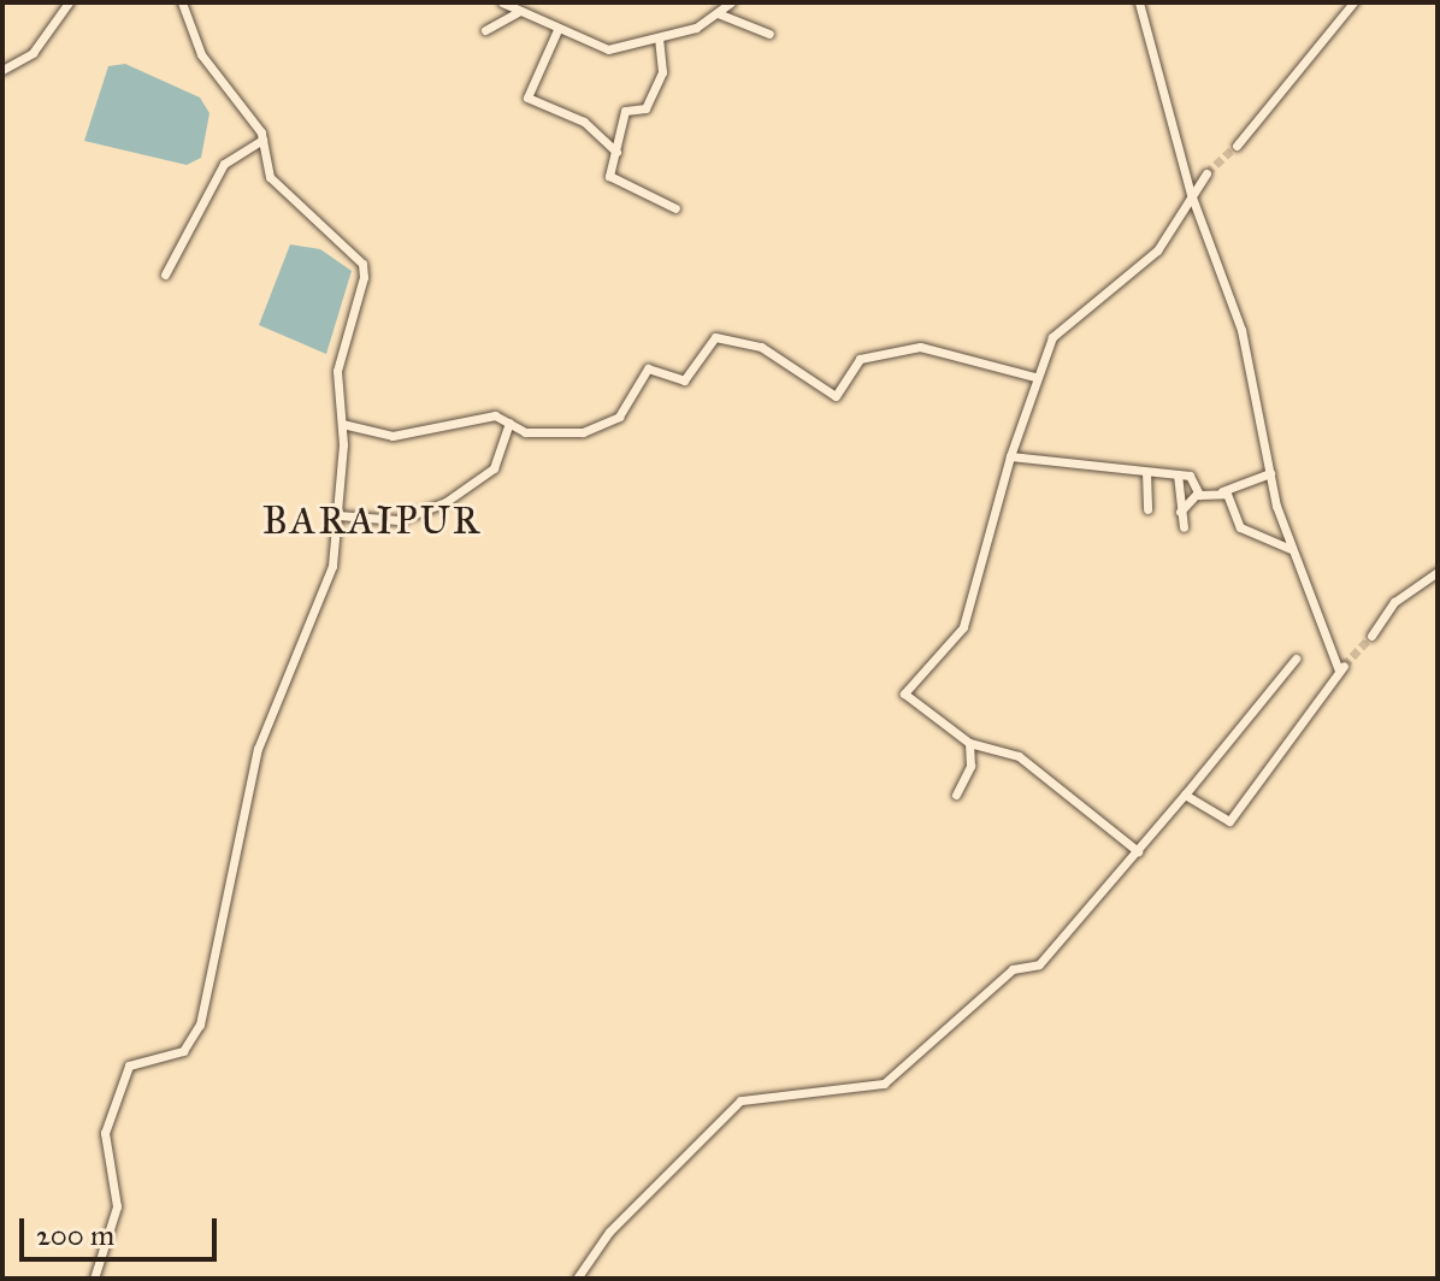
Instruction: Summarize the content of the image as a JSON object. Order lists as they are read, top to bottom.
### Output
{
  "districts": ["BARAIPUR"],
  "scale_bar": "200 m"
}
